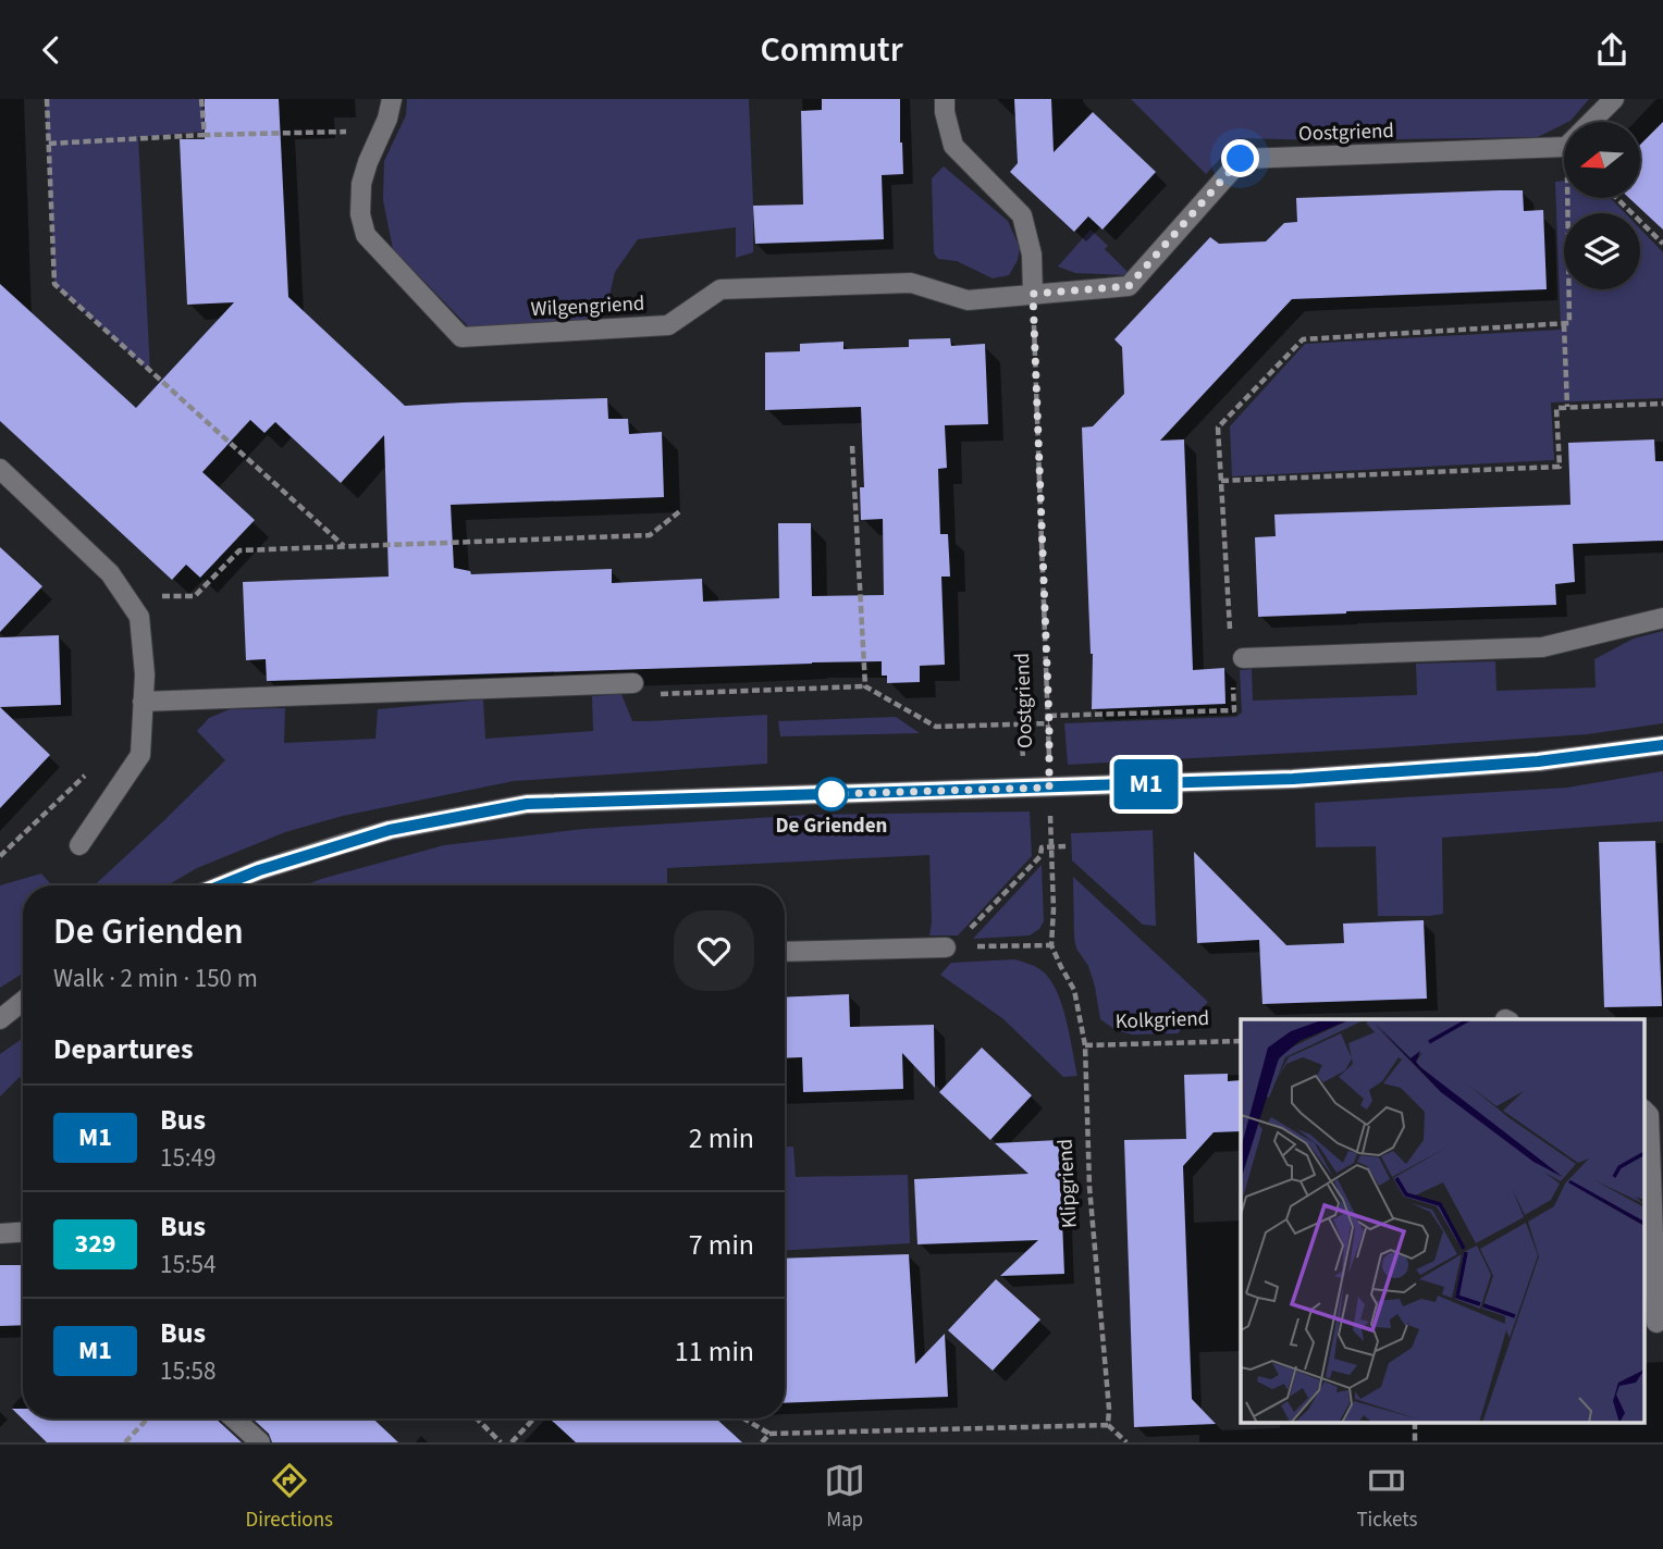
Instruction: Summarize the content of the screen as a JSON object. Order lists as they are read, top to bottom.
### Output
{
  "streets": {
    "street": ["Oostgriend", "Wilgengriend"],
    "path": ["Kolkgriend", "Klipgriend"]
  },
  "crossings": [
    ["Oostgriend", "Wilgengriend"],
    ["Oostgriend", "Klipgriend"],
    ["Kolkgriend", "Klipgriend"]
  ],
  "places": ["De Grienden"],
  "lines": ["bus line M1"],
  "north": "left",
  "page": {
    "header": "Commutr",
    "on_map": "M1",
    "heading": [
      ["De Grienden", "Walk · 2 min · 150 m"],
      "Departures"
    ],
    "list": [
      {
        "mark": "M1",
        "name": "Bus",
        "note": "15:49",
        "value": "2 min"
      },
      {
        "mark": "329",
        "name": "Bus",
        "note": "15:54",
        "value": "7 min"
      },
      {
        "mark": "M1",
        "name": "Bus",
        "note": "15:58",
        "value": "11 min"
      }
    ],
    "tabs": ["Directions", "Map", "Tickets"]
  }
}
